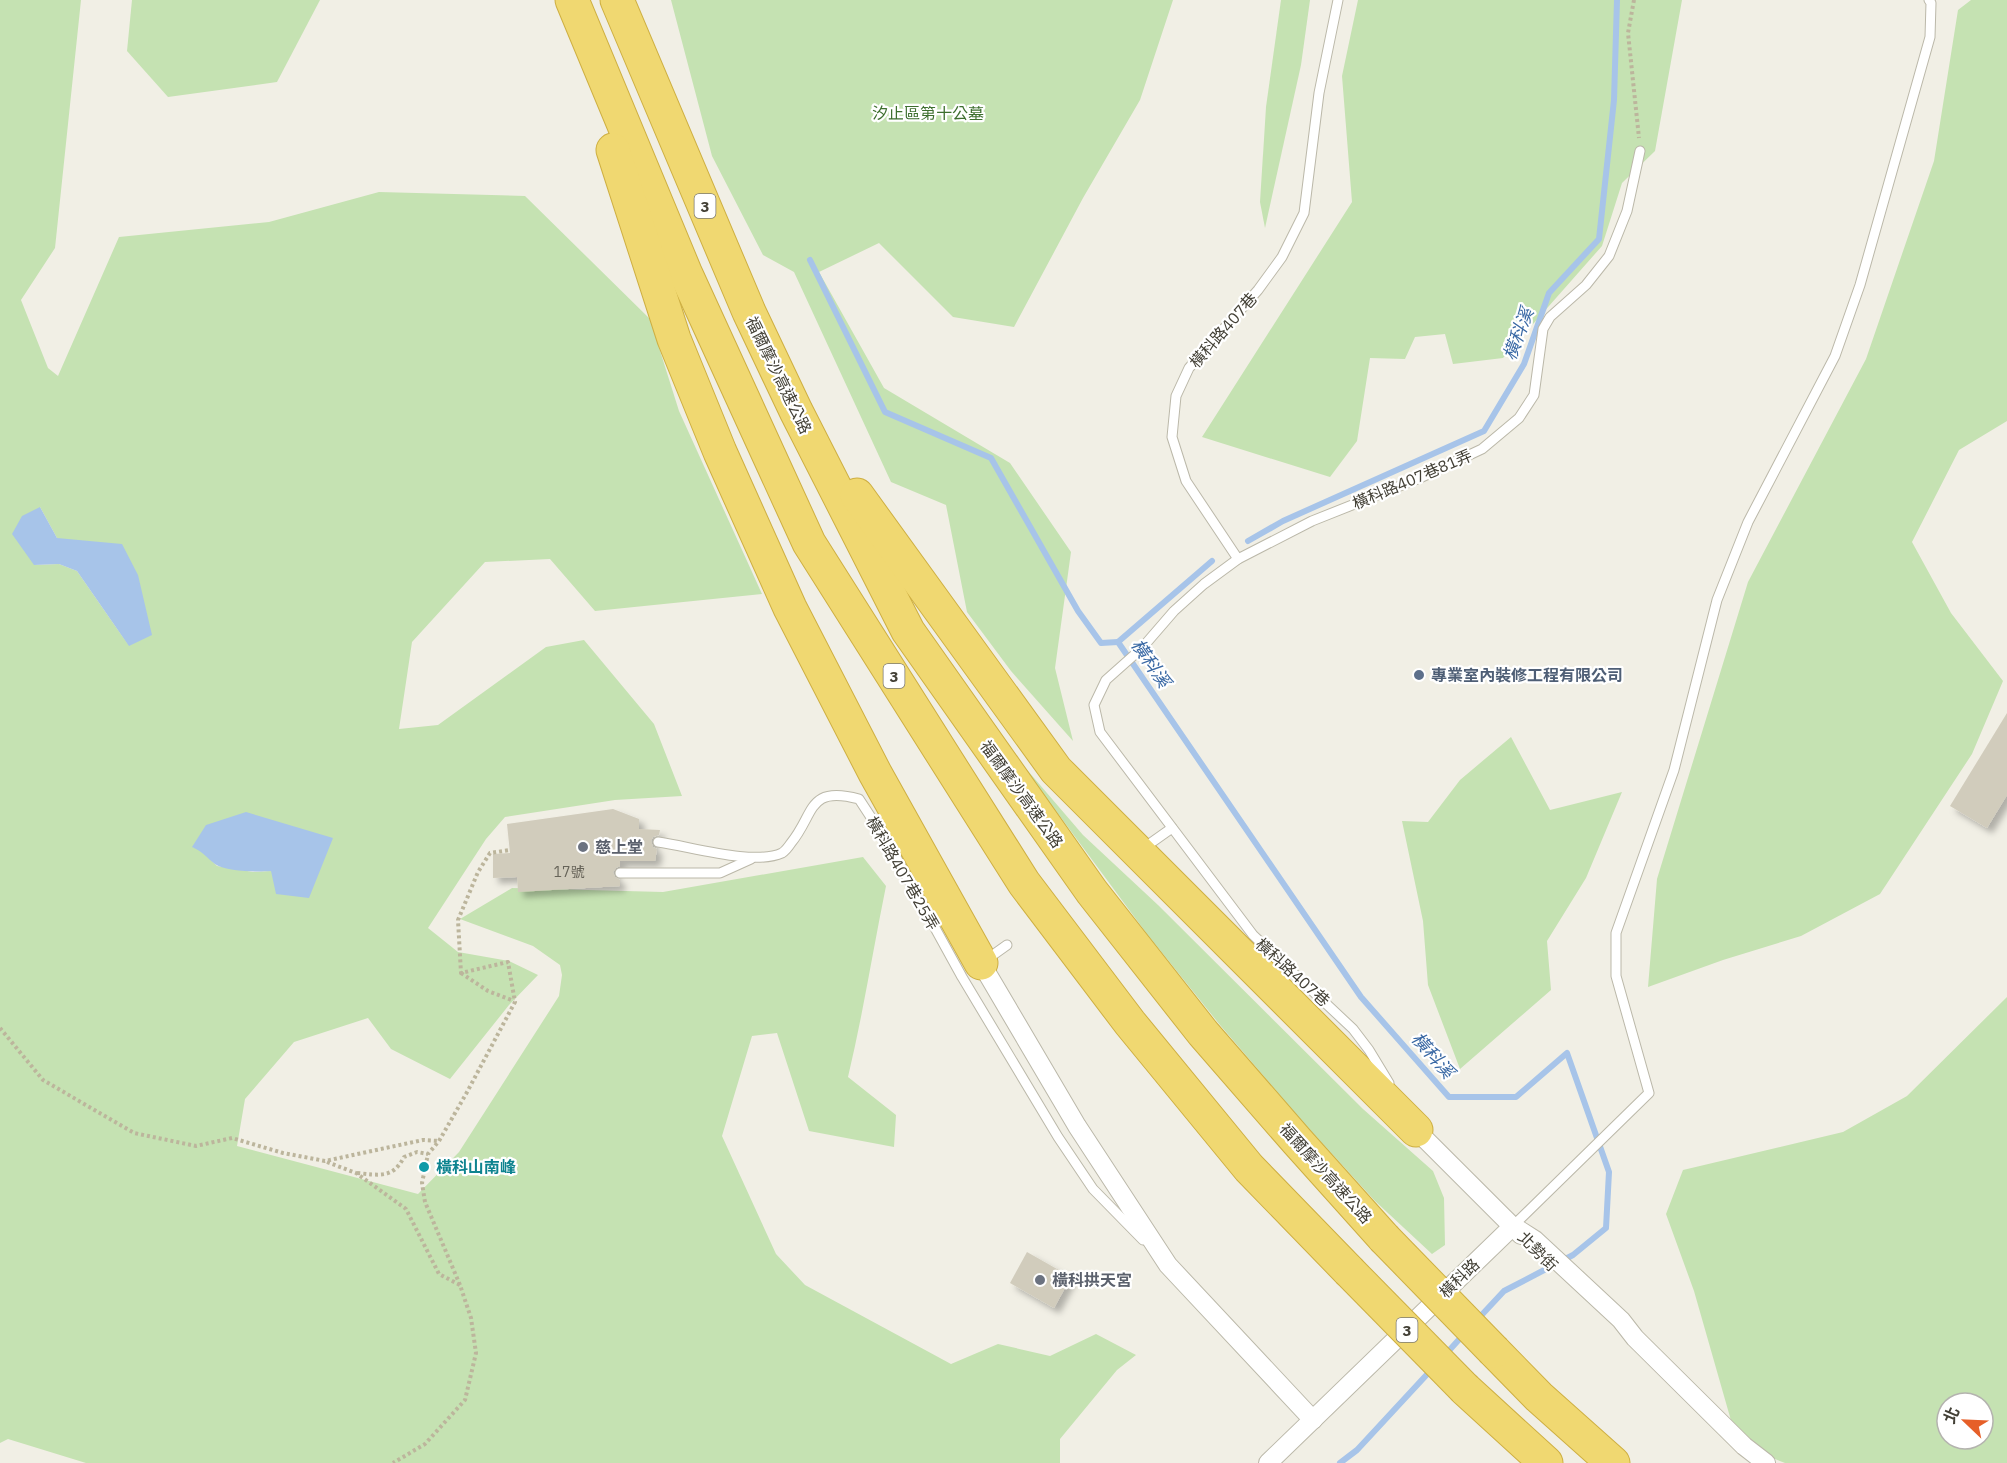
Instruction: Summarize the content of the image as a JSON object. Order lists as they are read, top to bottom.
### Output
{
  "streets": {
    "highway": ["3", "福爾摩沙高速公路"],
    "street": ["北勢街", "橫科路"],
    "lane": ["橫科路407巷", "橫科路407巷81弄", "橫科路407巷25弄"]
  },
  "crossings": [
    ["橫科路407巷", "橫科路407巷81弄"],
    ["北勢街", "橫科路"]
  ],
  "water": ["橫科溪"],
  "parks": ["汐止區第十公墓"],
  "places": [
    "專業室內裝修工程有限公司",
    "慈上堂",
    "橫科山南峰",
    "橫科拱天宮"
  ],
  "house_numbers": ["17號"],
  "north": "top left"
}
